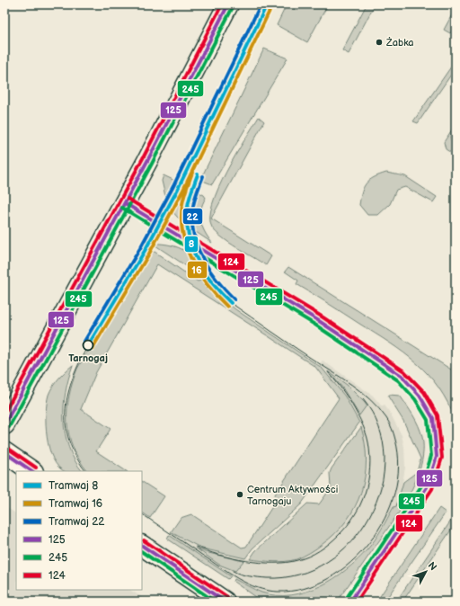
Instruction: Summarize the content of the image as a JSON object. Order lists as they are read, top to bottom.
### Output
{
  "places": ["Żabka", "Tarnogaj", "Centrum Aktywności Tarnogaju"],
  "lines": [
    "tram line 8",
    "tram line 22",
    "transit line 125",
    "transit line 124",
    "tram line 16",
    "transit line 245"
  ],
  "legend": [
    "Tramwaj 8",
    "Tramwaj 16",
    "Tramwaj 22",
    "125",
    "245",
    "124"
  ],
  "north": "top right"
}
